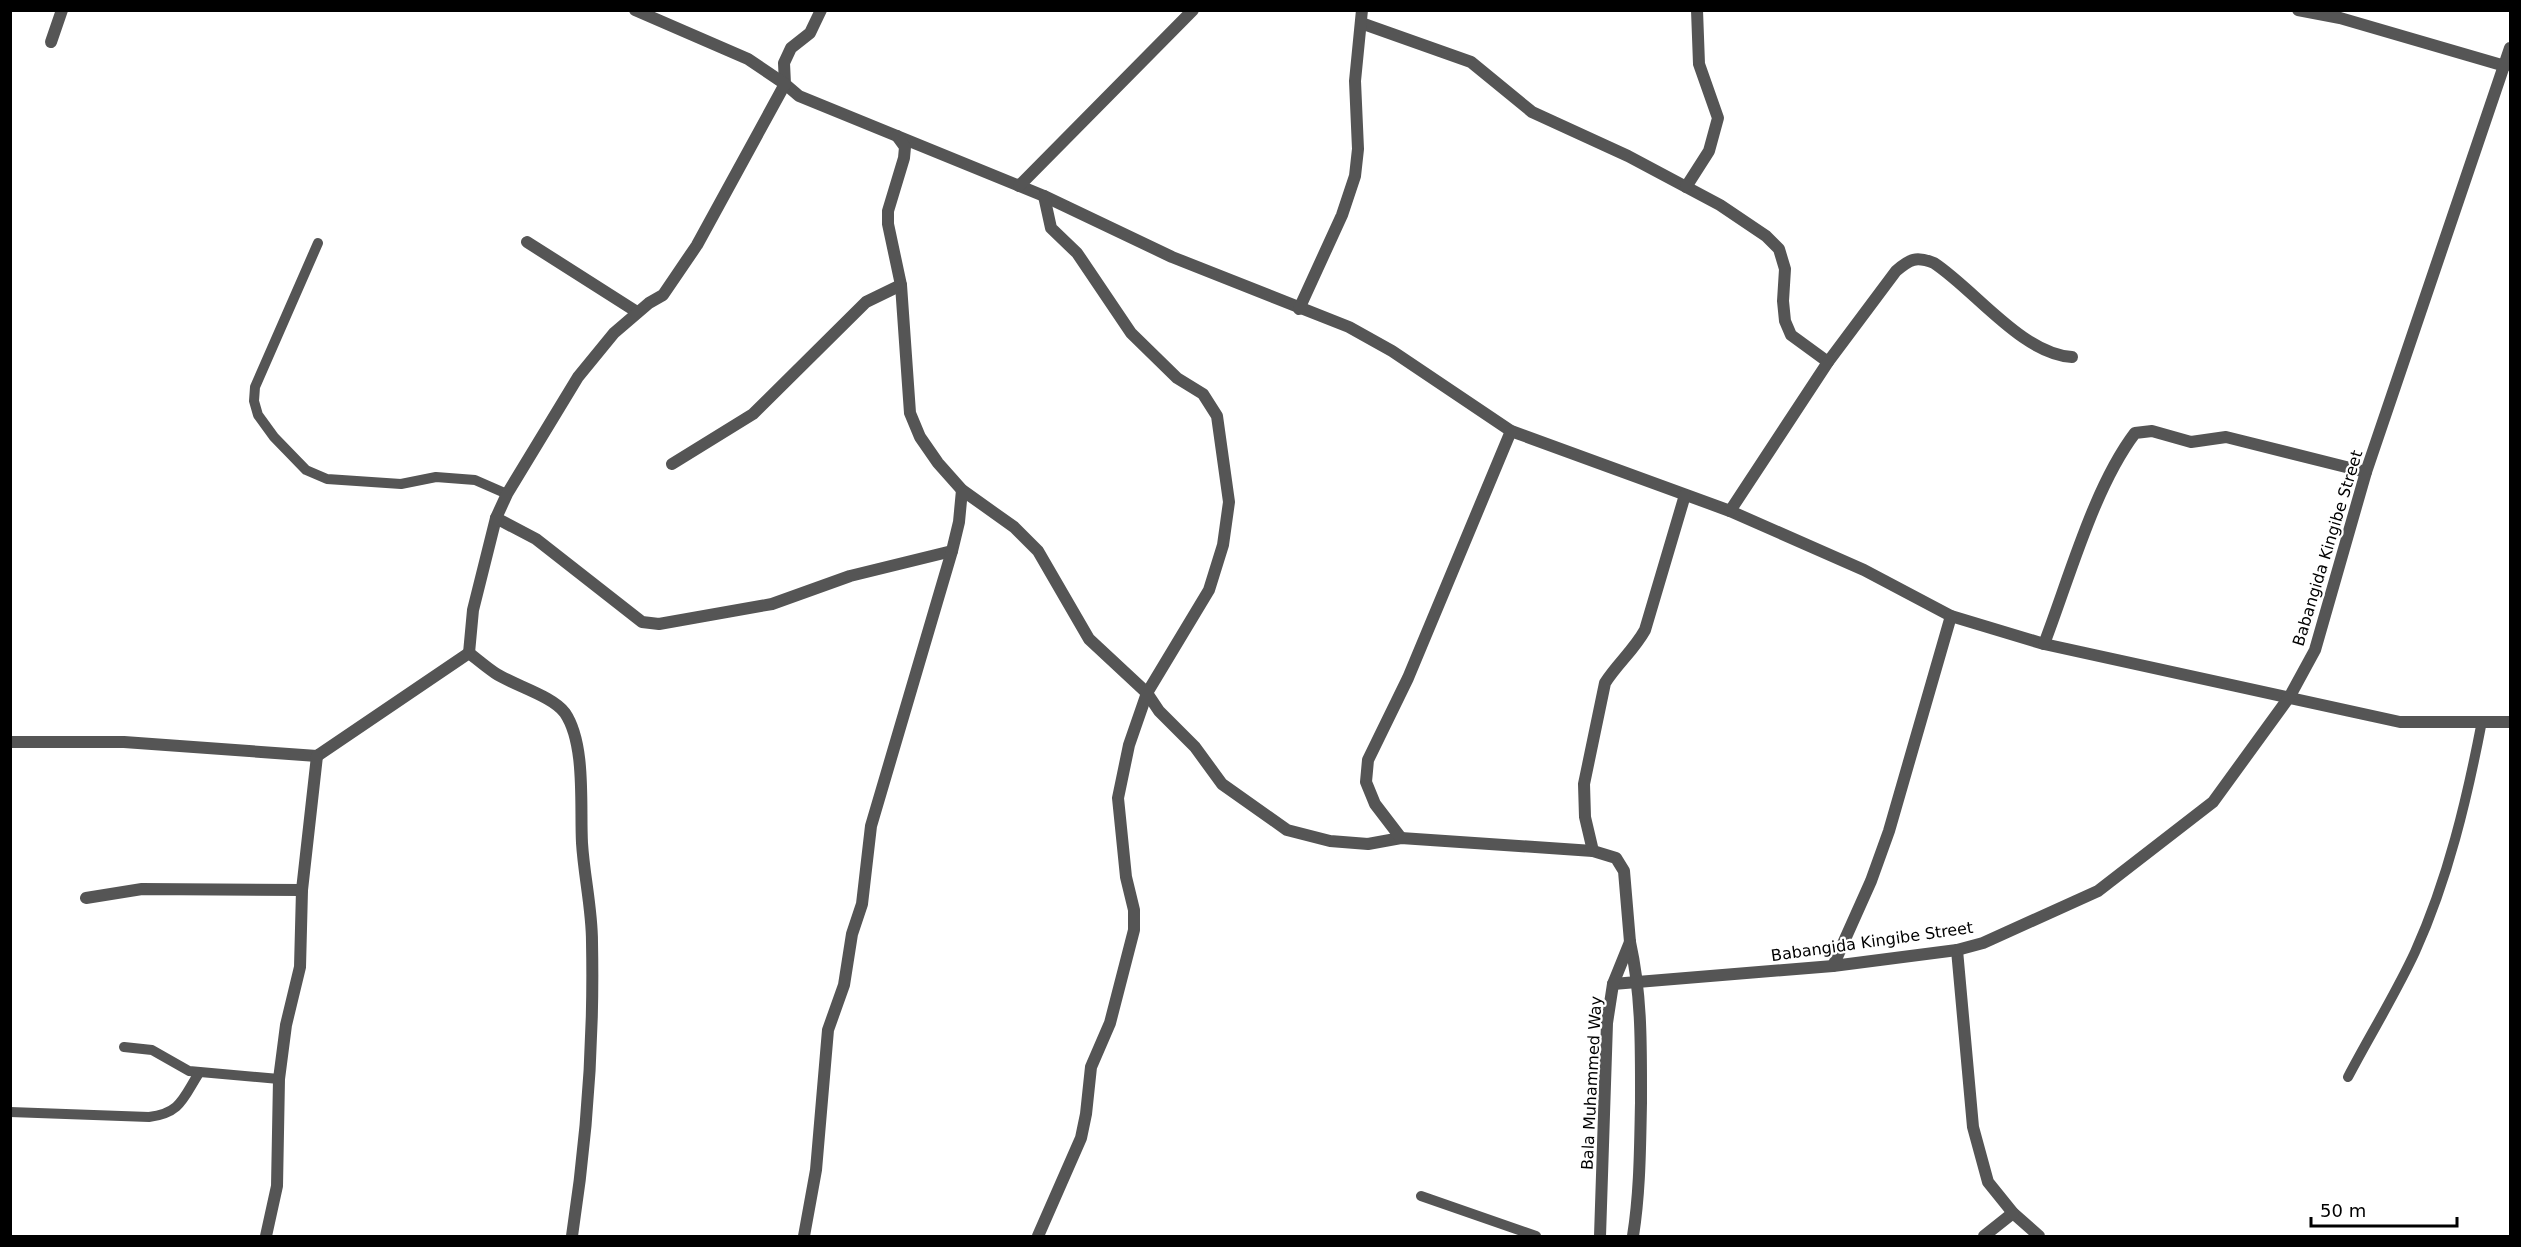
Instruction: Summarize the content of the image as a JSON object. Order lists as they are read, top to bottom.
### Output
{
  "streets": {
    "street": ["Babangida Kingibe Street", "Bala Muhammed Way"]
  },
  "crossings": [
    ["Babangida Kingibe Street", "Bala Muhammed Way"]
  ],
  "scale_bar": "50 m"
}
